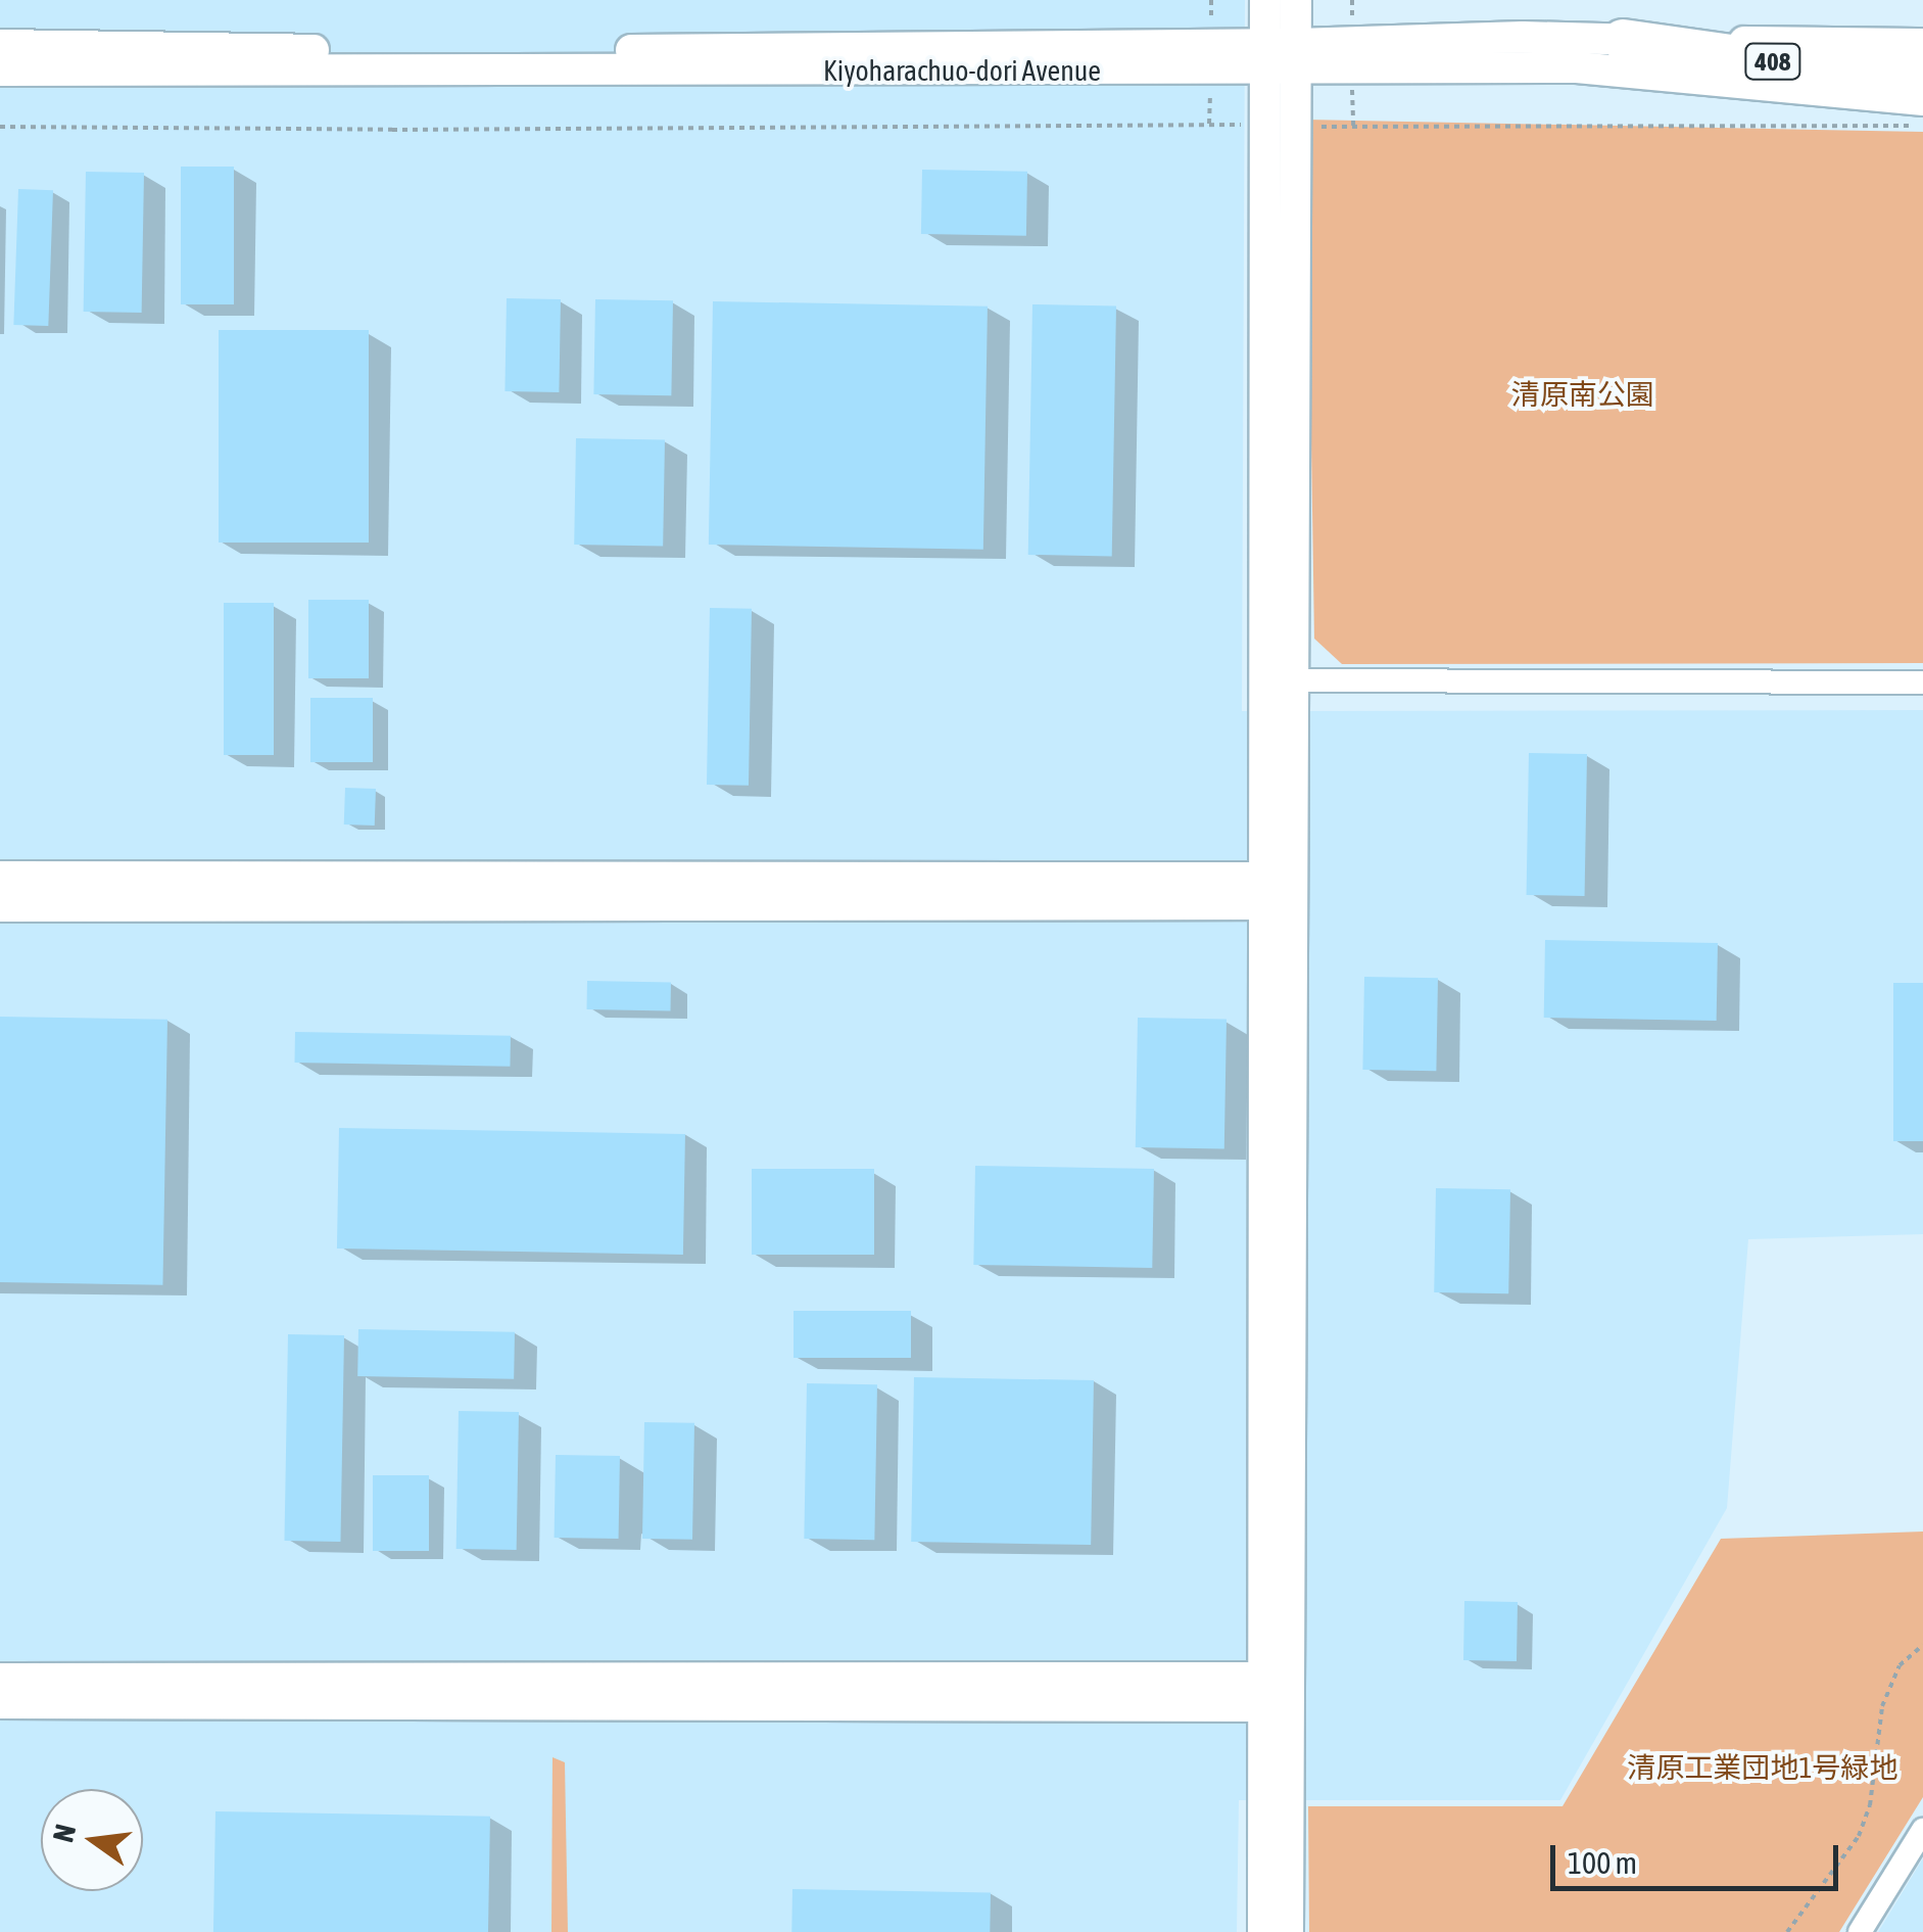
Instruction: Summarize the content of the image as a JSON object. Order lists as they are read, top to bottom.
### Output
{
  "streets": {
    "highway": ["408"],
    "street": ["Kiyoharachuo-dori Avenue"]
  },
  "crossings": [
    ["408", "Kiyoharachuo-dori Avenue"]
  ],
  "parks": ["清原南公園", "清原工業団地1号緑地"],
  "scale_bar": "100 m",
  "north": "left"
}
